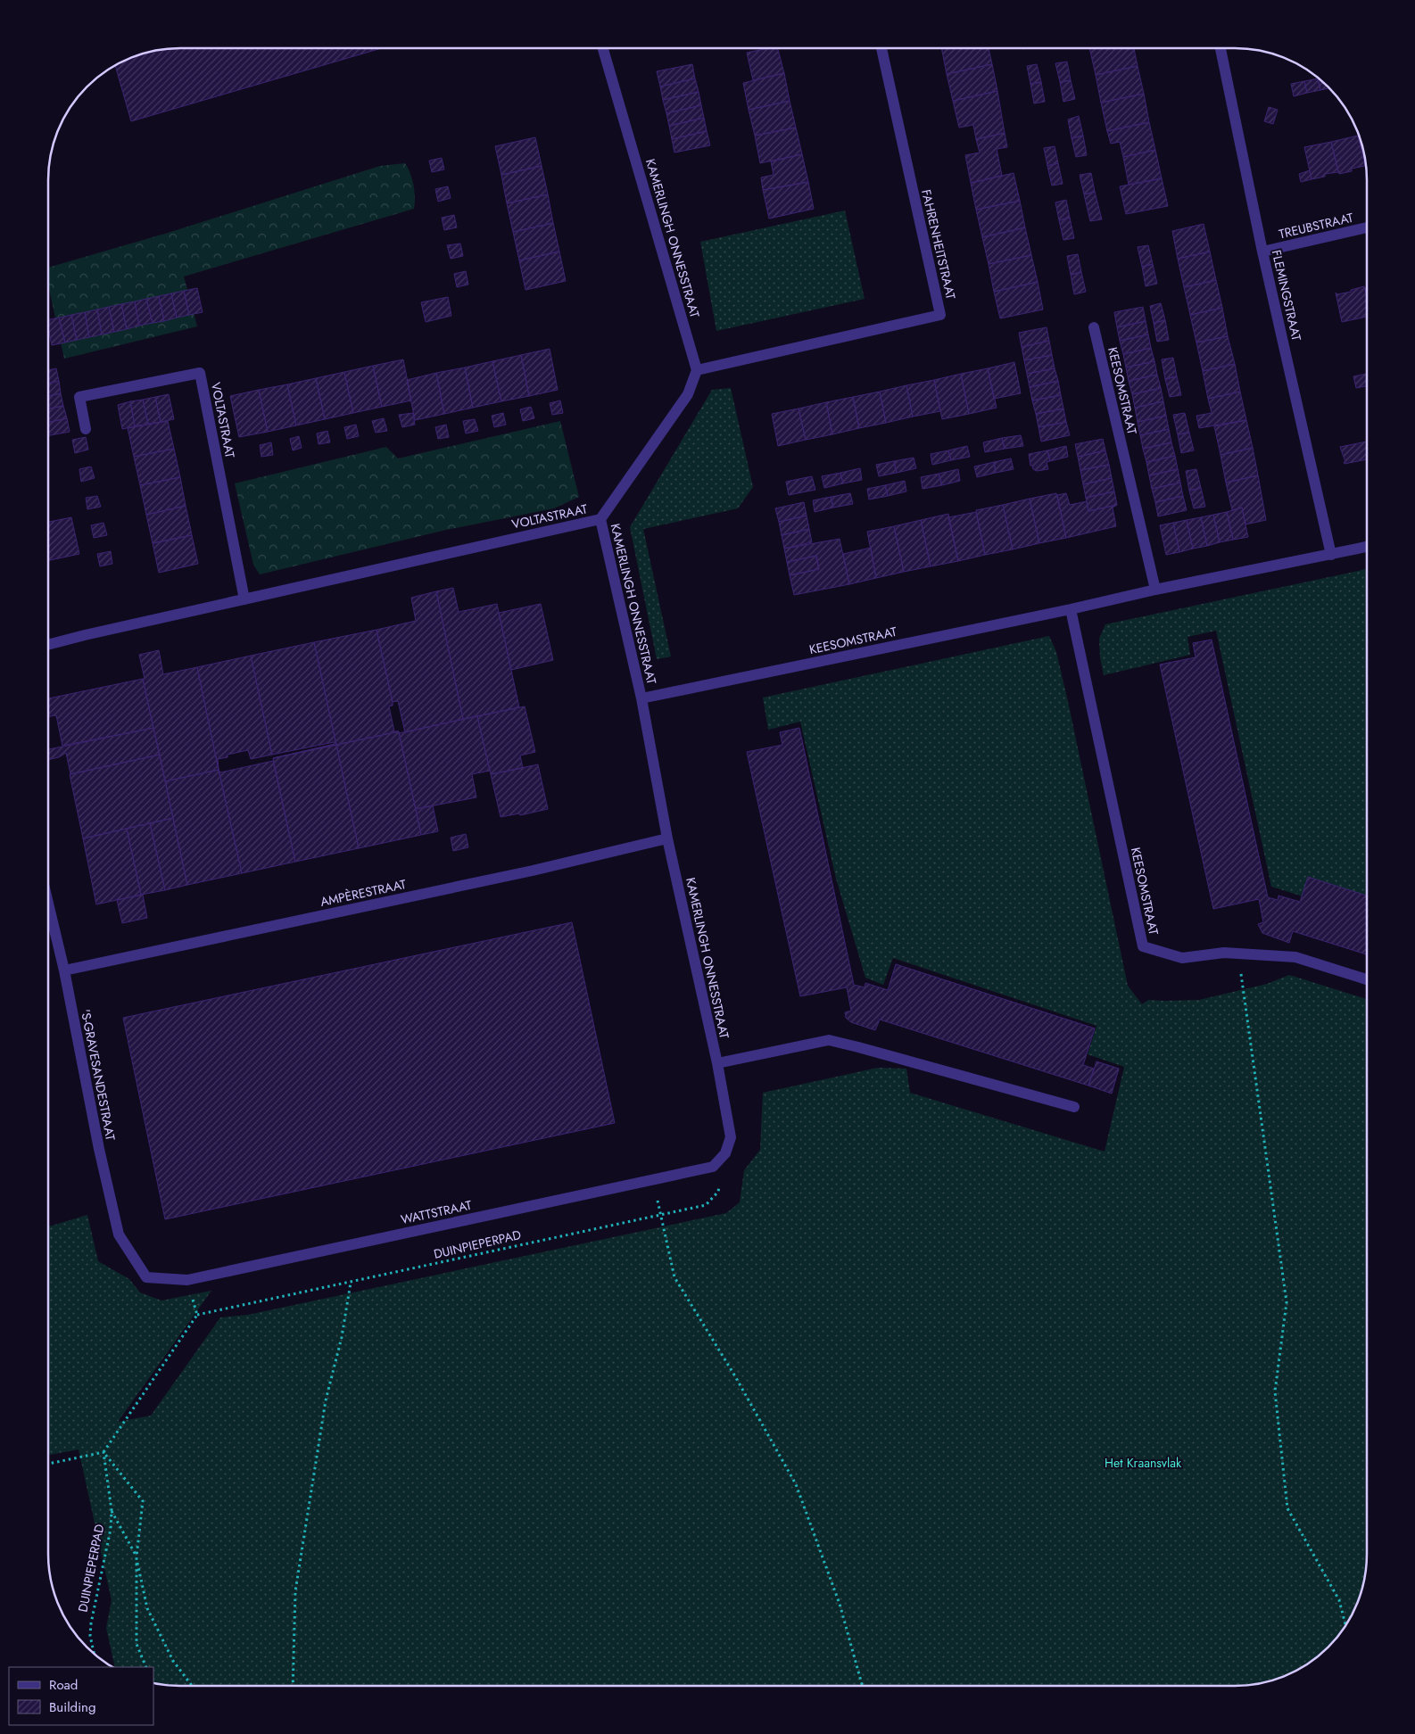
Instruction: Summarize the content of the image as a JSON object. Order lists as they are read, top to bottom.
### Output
{
  "streets": {
    "street": [
      "TREUBSTRAAT",
      "KAMERLINGH ONNESSTRAAT",
      "FAHRENHEITSTRAAT",
      "FLEMINGSTRAAT",
      "KEESOMSTRAAT",
      "VOLTASTRAAT",
      "AMPÈRESTRAAT",
      "'S-GRAVESANDESTRAAT",
      "WATTSTRAAT"
    ],
    "path": ["DUINPIEPERPAD"]
  },
  "crossings": [
    ["TREUBSTRAAT", "FLEMINGSTRAAT"],
    ["KAMERLINGH ONNESSTRAAT", "FAHRENHEITSTRAAT"],
    ["KAMERLINGH ONNESSTRAAT", "KEESOMSTRAAT"],
    ["KAMERLINGH ONNESSTRAAT", "VOLTASTRAAT"],
    ["KAMERLINGH ONNESSTRAAT", "AMPÈRESTRAAT"],
    ["KAMERLINGH ONNESSTRAAT", "WATTSTRAAT"],
    ["KAMERLINGH ONNESSTRAAT", "DUINPIEPERPAD"],
    ["FLEMINGSTRAAT", "KEESOMSTRAAT"],
    ["AMPÈRESTRAAT", "'S-GRAVESANDESTRAAT"],
    ["'S-GRAVESANDESTRAAT", "WATTSTRAAT"],
    ["WATTSTRAAT", "DUINPIEPERPAD"]
  ],
  "parks": ["Het Kraansvlak"],
  "legend": ["Road", "Building"]
}
